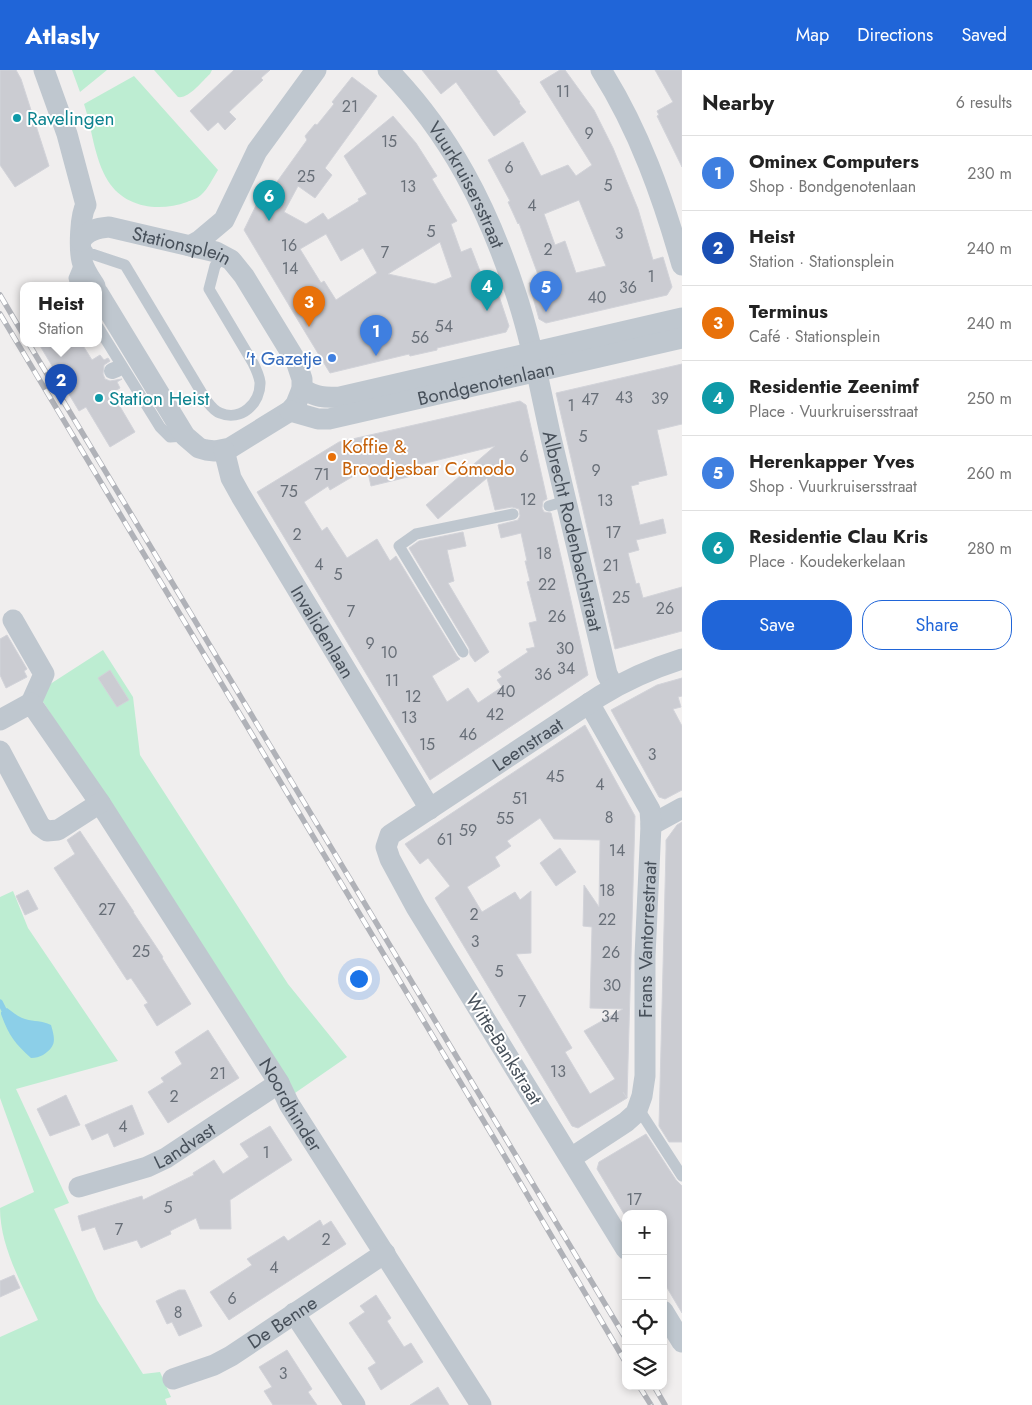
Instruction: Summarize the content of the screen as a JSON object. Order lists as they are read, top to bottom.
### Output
{
  "streets": {
    "street": [
      "Vuurkruisersstraat",
      "Stationsplein",
      "Bondgenotenlaan",
      "Albrecht Rodenbachstraat",
      "Invalidenlaan",
      "Leenstraat",
      "Frans Vantorrestraat",
      "Witte-Bankstraat",
      "Noordhinder",
      "Landvast",
      "De Benne"
    ]
  },
  "crossings": [
    ["Vuurkruisersstraat", "Bondgenotenlaan"],
    ["Vuurkruisersstraat", "Albrecht Rodenbachstraat"],
    ["Stationsplein", "Bondgenotenlaan"],
    ["Bondgenotenlaan", "Albrecht Rodenbachstraat"],
    ["Albrecht Rodenbachstraat", "Leenstraat"],
    ["Invalidenlaan", "Leenstraat"],
    ["Leenstraat", "Frans Vantorrestraat"],
    ["Leenstraat", "Witte-Bankstraat"],
    ["Noordhinder", "Landvast"],
    ["Noordhinder", "De Benne"]
  ],
  "places": [
    "Ravelingen",
    "'t Gazetje",
    "Station Heist",
    "Koffie & Broodjesbar Cómodo"
  ],
  "house_numbers": [
    "11",
    "21",
    "9",
    "15",
    "6",
    "25",
    "5",
    "13",
    "4",
    "5",
    "3",
    "16",
    "2",
    "7",
    "14",
    "1",
    "36",
    "40",
    "54",
    "56",
    "43",
    "39",
    "47",
    "1",
    "5",
    "6",
    "9",
    "71",
    "75",
    "12",
    "13",
    "17",
    "2",
    "18",
    "4",
    "21",
    "5",
    "22",
    "25",
    "26",
    "7",
    "26",
    "9",
    "30",
    "10",
    "34",
    "36",
    "11",
    "40",
    "12",
    "42",
    "13",
    "46",
    "15",
    "3",
    "45",
    "4",
    "51",
    "8",
    "55",
    "59",
    "61",
    "14",
    "18",
    "27",
    "2",
    "22",
    "3",
    "25",
    "26",
    "5",
    "30",
    "7",
    "34",
    "13",
    "21",
    "2",
    "4",
    "1",
    "17",
    "5",
    "7",
    "2",
    "4",
    "6",
    "8",
    "3"
  ],
  "page": {
    "header": "Atlasly",
    "nav": ["Map", "Directions", "Saved"],
    "heading": ["Nearby", "6 results"],
    "list": [
      {
        "mark": "1",
        "name": "Ominex Computers",
        "note": "Shop · Bondgenotenlaan",
        "value": "230 m"
      },
      {
        "mark": "2",
        "name": "Heist",
        "note": "Station · Stationsplein",
        "value": "240 m"
      },
      {
        "mark": "3",
        "name": "Terminus",
        "note": "Café · Stationsplein",
        "value": "240 m"
      },
      {
        "mark": "4",
        "name": "Residentie Zeenimf",
        "note": "Place · Vuurkruisersstraat",
        "value": "250 m"
      },
      {
        "mark": "5",
        "name": "Herenkapper Yves",
        "note": "Shop · Vuurkruisersstraat",
        "value": "260 m"
      },
      {
        "mark": "6",
        "name": "Residentie Clau Kris",
        "note": "Place · Koudekerkelaan",
        "value": "280 m"
      }
    ],
    "pins": [
      "6",
      "4",
      "5",
      "3",
      "1",
      "2"
    ],
    "popup": ["Heist", "Station"],
    "buttons": ["Save", "Share"],
    "map_buttons": ["+", "−"]
  }
}
